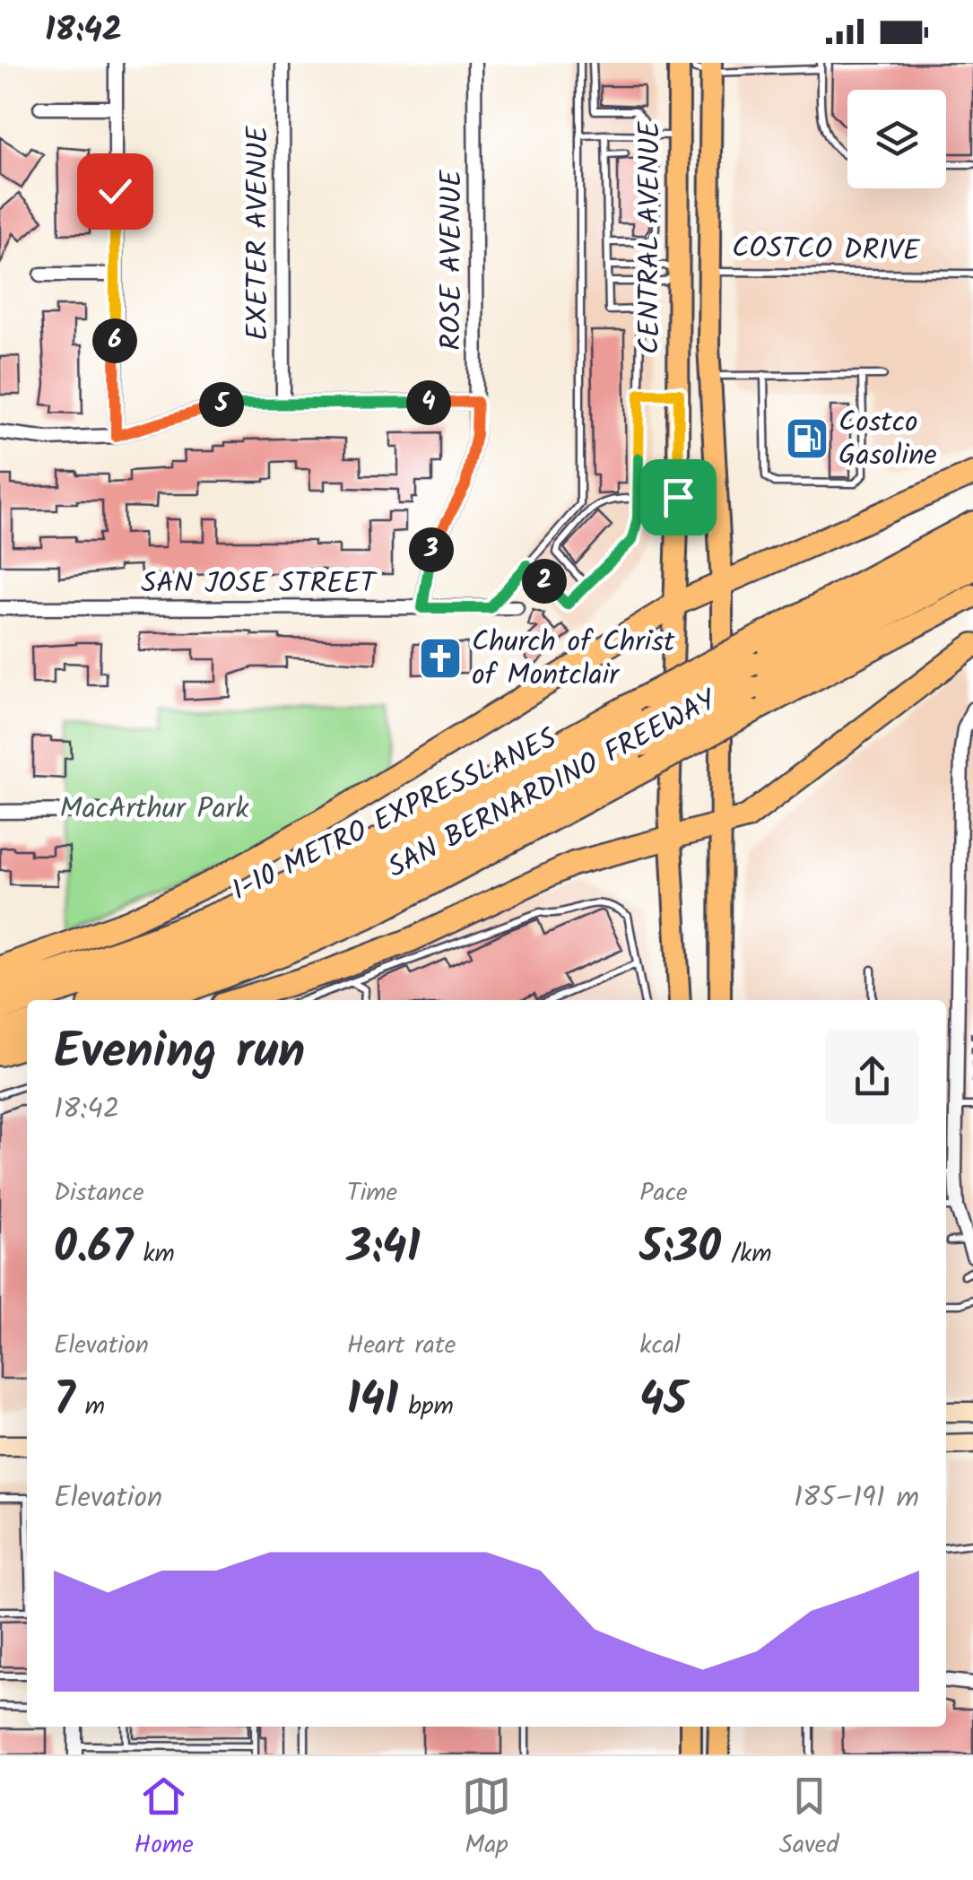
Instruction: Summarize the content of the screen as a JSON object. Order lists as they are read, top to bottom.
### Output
{
  "streets": {
    "highway": ["SAN BERNARDINO FREEWAY", "I-10 METRO EXPRESSLANES"],
    "main road": ["CENTRAL AVENUE"],
    "street": ["EXETER AVENUE", "ROSE AVENUE", "SAN JOSE STREET"],
    "lane": ["COSTCO DRIVE"]
  },
  "crossings": [
    ["CENTRAL AVENUE", "COSTCO DRIVE"],
    ["ROSE AVENUE", "SAN JOSE STREET"],
    ["SAN BERNARDINO FREEWAY", "I-10 METRO EXPRESSLANES"]
  ],
  "parks": ["MacArthur Park"],
  "places": {
    "fuel station": ["Costco Gasoline"],
    "church": ["Church of Christ of Montclair"]
  },
  "page": {
    "status": "18:42",
    "pins": [
      "6",
      "4",
      "5",
      "3",
      "2"
    ],
    "heading": ["Evening run", "18:42"],
    "stats": [
      ["Distance", "0.67 km"],
      ["Time", "3:41"],
      ["Pace", "5:30 /km"],
      ["Elevation", "7 m"],
      ["Heart rate", "141 bpm"],
      ["kcal", "45"]
    ],
    "chart": ["Elevation", "185–191 m"],
    "tabs": ["Home", "Map", "Saved"]
  }
}
